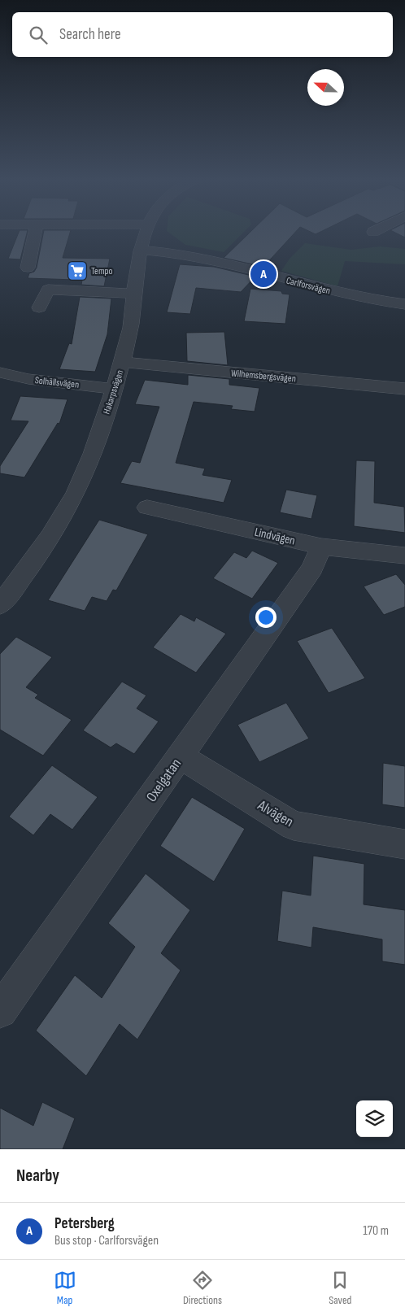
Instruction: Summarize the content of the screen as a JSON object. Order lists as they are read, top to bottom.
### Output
{
  "streets": {
    "street": [
      "Carlforsvägen",
      "Wilhemsbergsvägen",
      "Solhällsvägen",
      "Hakarpsvägen",
      "Lindvägen",
      "Oxelgatan",
      "Alvägen"
    ]
  },
  "crossings": [
    ["Carlforsvägen", "Hakarpsvägen"],
    ["Wilhemsbergsvägen", "Hakarpsvägen"],
    ["Solhällsvägen", "Hakarpsvägen"],
    ["Lindvägen", "Oxelgatan"],
    ["Oxelgatan", "Alvägen"]
  ],
  "places": {
    "supermarket": ["Tempo"]
  },
  "north": "left",
  "page": {
    "search": "Search here",
    "pins": "A",
    "heading": "Nearby",
    "list": [
      {
        "mark": "A",
        "name": "Petersberg",
        "note": "Bus stop · Carlforsvägen",
        "value": "170 m"
      }
    ],
    "nav": ["Map", "Directions", "Saved"]
  }
}
